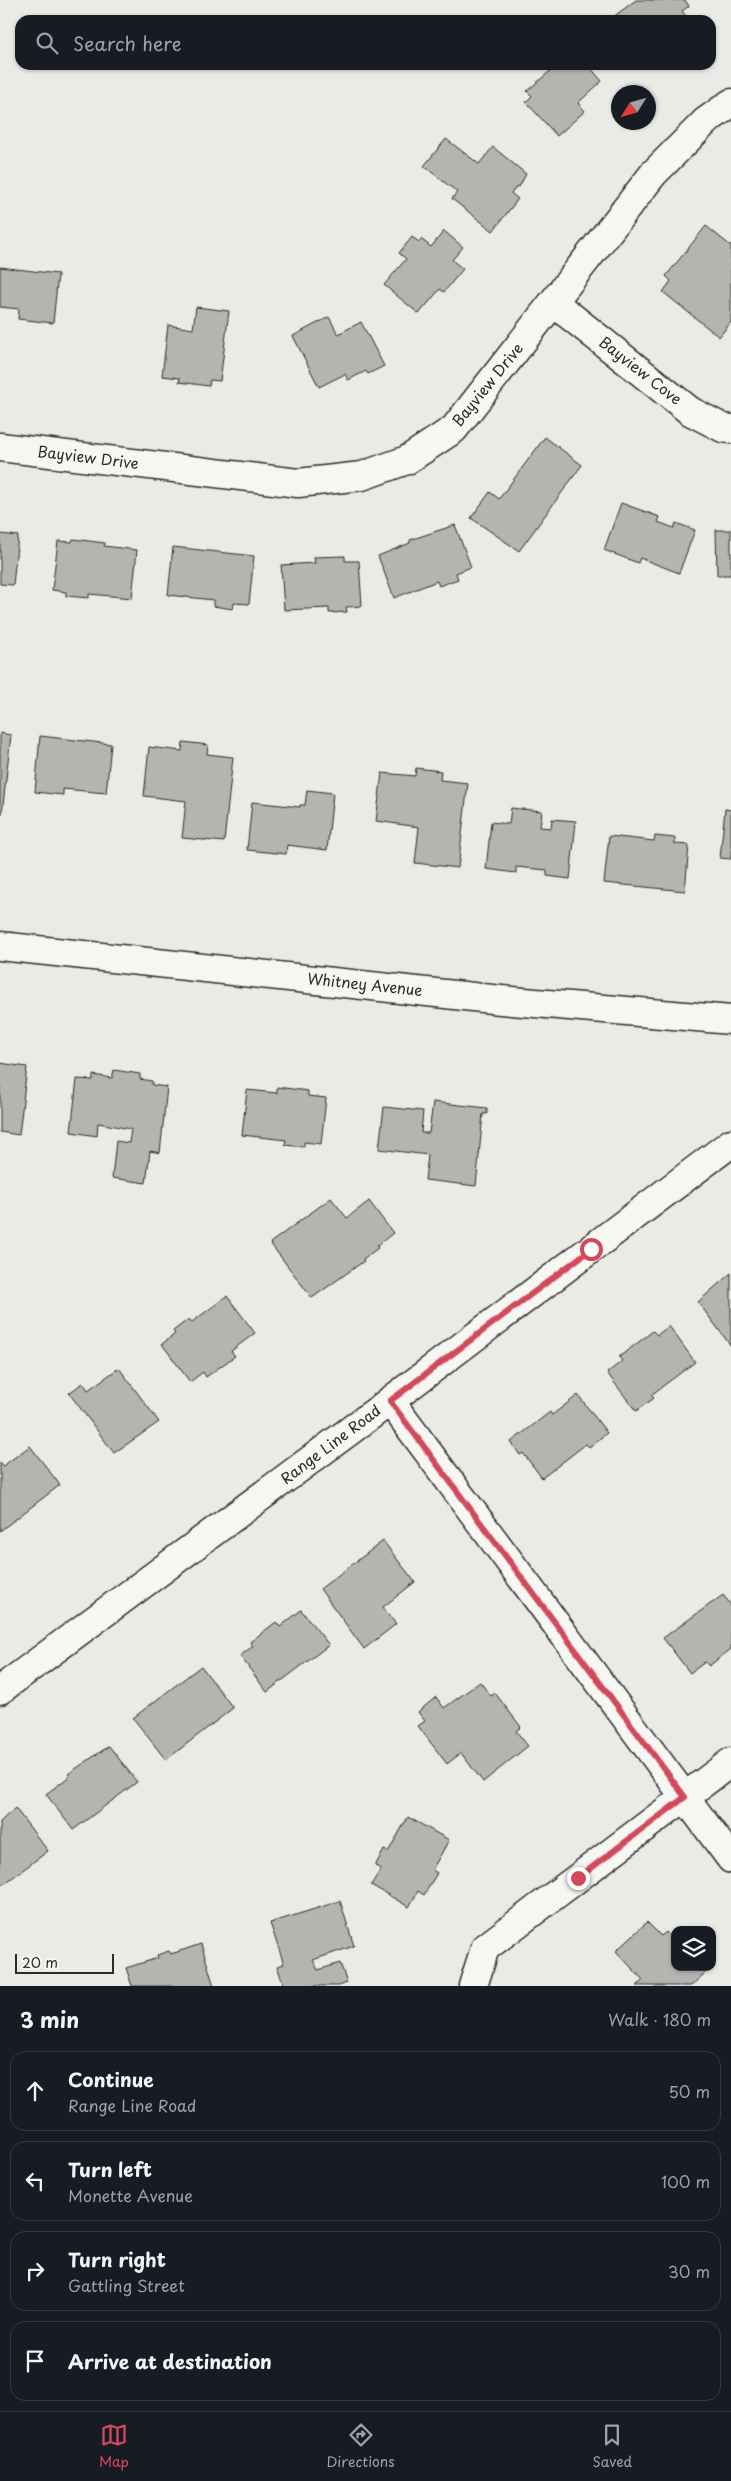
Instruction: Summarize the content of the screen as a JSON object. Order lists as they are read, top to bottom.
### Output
{
  "streets": {
    "street": [
      "Bayview Cove",
      "Bayview Drive",
      "Whitney Avenue",
      "Range Line Road"
    ]
  },
  "crossings": [
    ["Bayview Cove", "Bayview Drive"]
  ],
  "scale_bar": "20 m",
  "north": "bottom left",
  "page": {
    "search": "Search here",
    "scale": "20 m",
    "heading": ["3 min", "Walk · 180 m"],
    "list": [
      ["Continue", "Range Line Road", "50 m"],
      ["Turn left", "Monette Avenue", "100 m"],
      ["Turn right", "Gattling Street", "30 m"],
      "Arrive at destination"
    ],
    "nav": ["Map", "Directions", "Saved"]
  }
}
